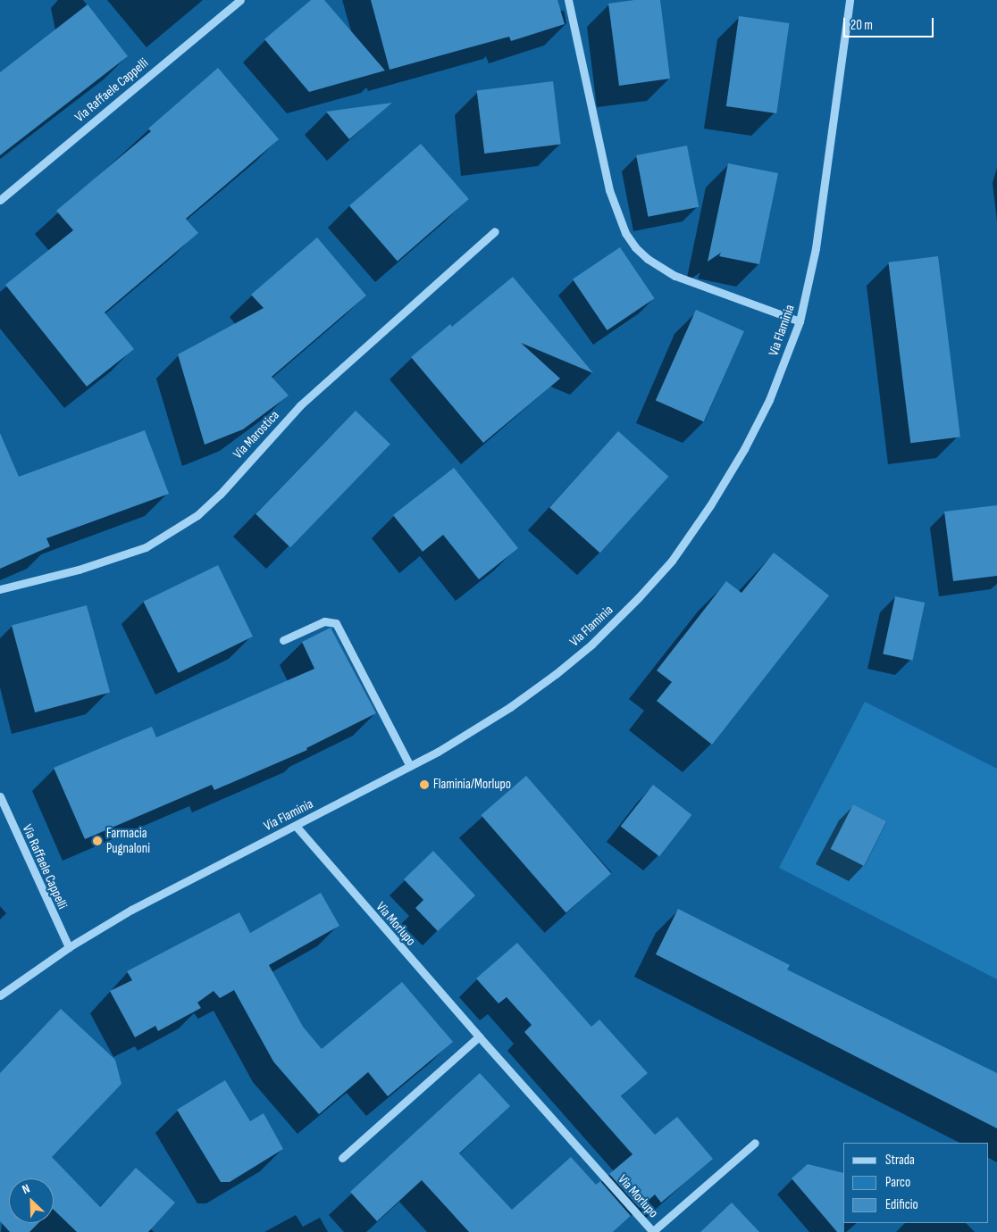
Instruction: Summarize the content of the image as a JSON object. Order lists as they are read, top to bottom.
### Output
{
  "streets": {
    "street": [
      "Via Raffaele Cappelli",
      "Via Flaminia",
      "Via Marostica",
      "Via Morlupo"
    ]
  },
  "crossings": [
    ["Via Raffaele Cappelli", "Via Flaminia"],
    ["Via Flaminia", "Via Morlupo"]
  ],
  "places": ["Flaminia/Morlupo", "Farmacia Pugnaloni"],
  "legend": ["Strada", "Parco", "Edificio"],
  "scale_bar": "20 m",
  "north": "top left"
}
